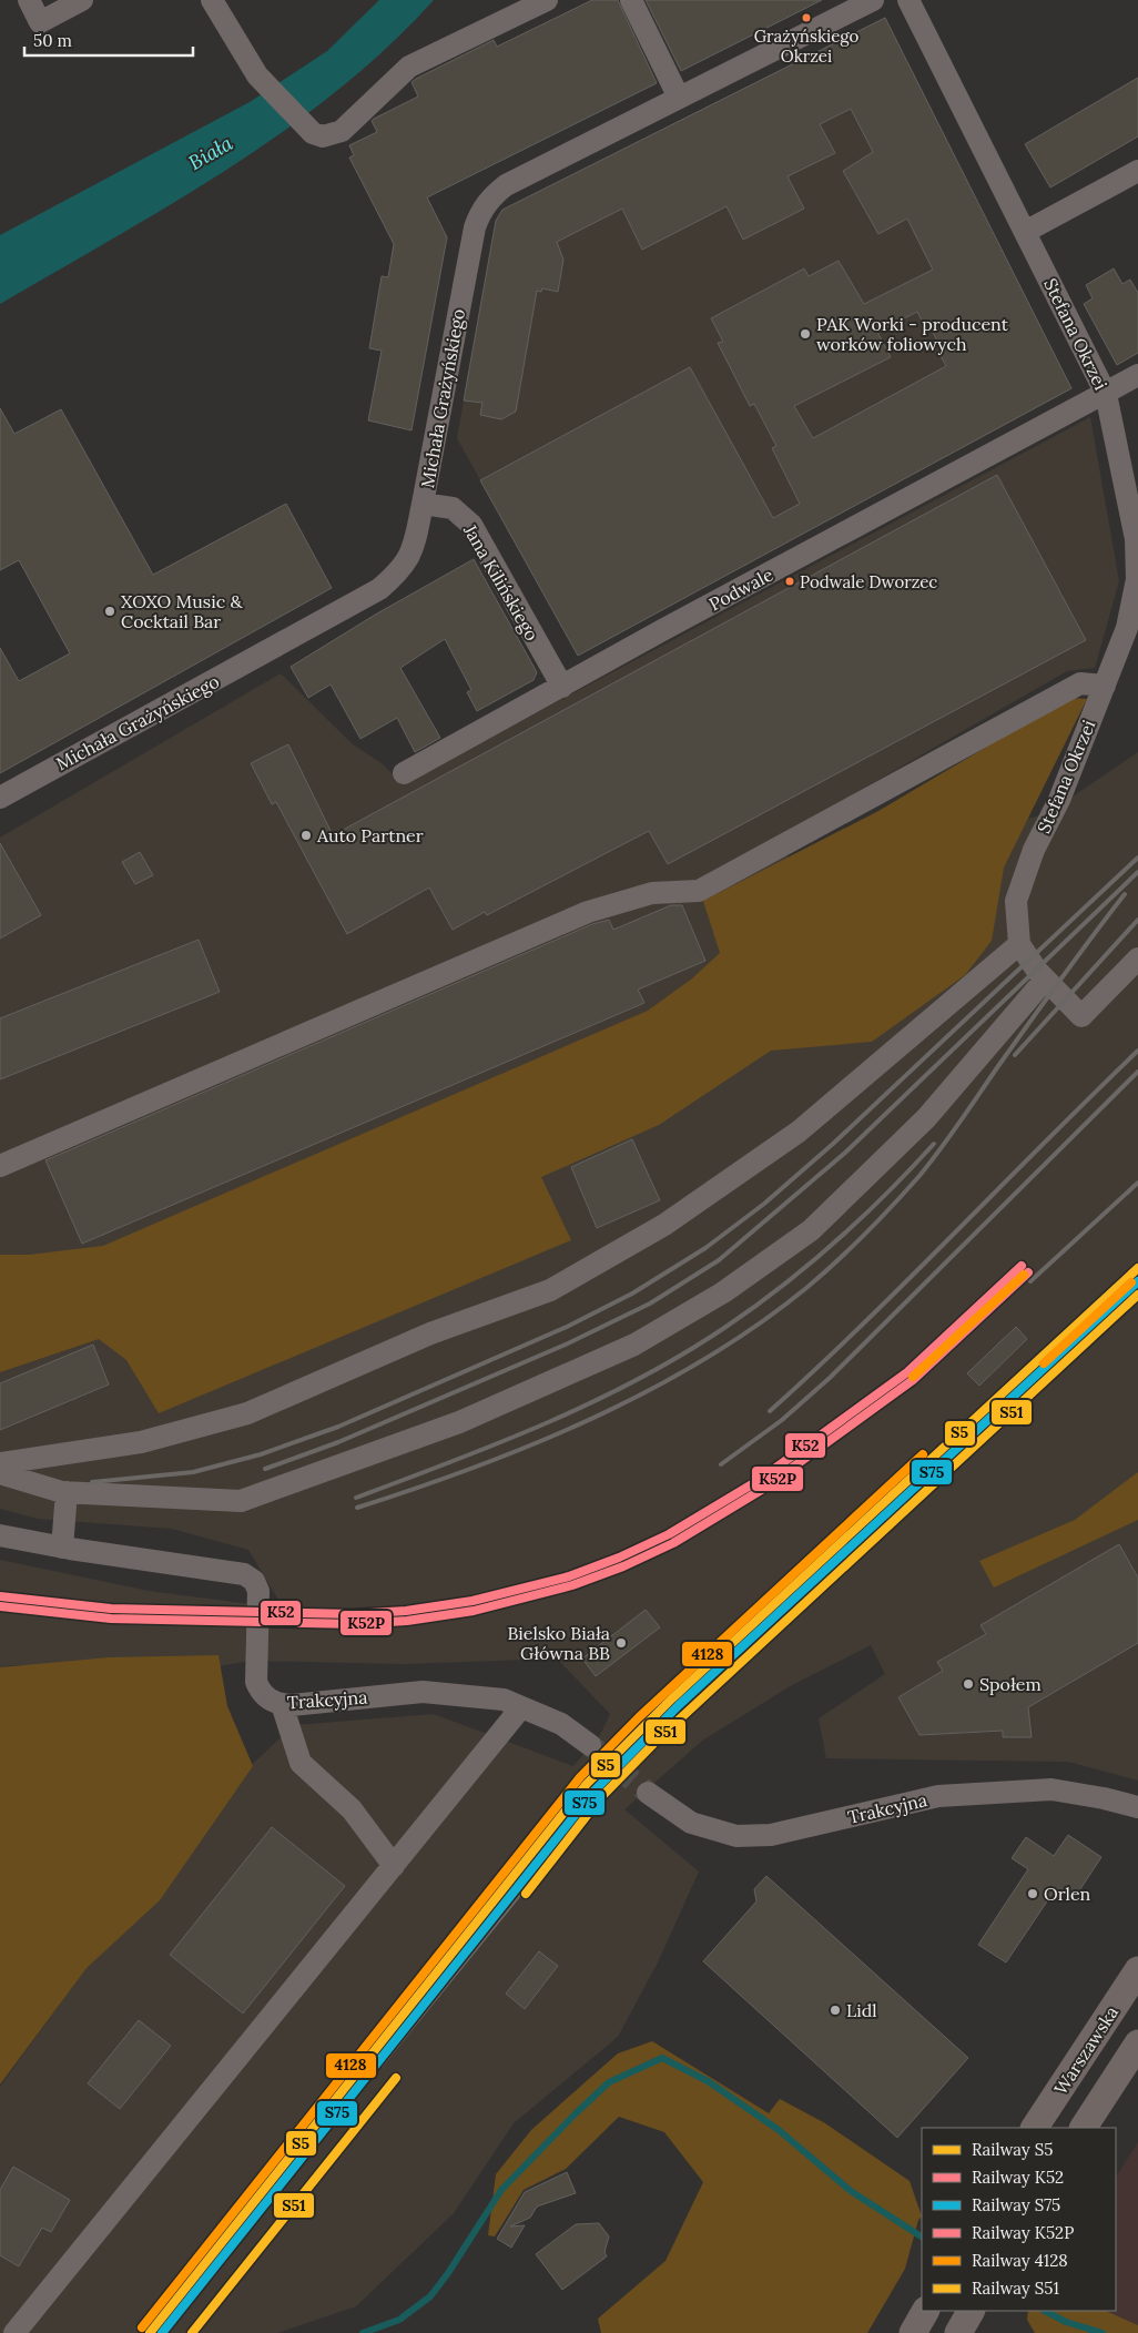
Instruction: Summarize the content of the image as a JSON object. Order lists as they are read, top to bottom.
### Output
{
  "streets": {
    "main road": ["Warszawska"],
    "street": [
      "Stefana Okrzei",
      "Michała Grażyńskiego",
      "Jana Kilińskiego",
      "Podwale",
      "Trakcyjna"
    ]
  },
  "crossings": [
    ["Stefana Okrzei", "Podwale"],
    ["Michała Grażyńskiego", "Jana Kilińskiego"],
    ["Jana Kilińskiego", "Podwale"]
  ],
  "water": ["Biała"],
  "places": [
    "Grażyńskiego Okrzei",
    "PAK Worki - producent worków foliowych",
    "Podwale Dworzec",
    "XOXO Music & Cocktail Bar",
    "Auto Partner",
    "Bielsko Biała Główna BB",
    "Społem",
    "Orlen",
    "Lidl"
  ],
  "lines": [
    "rail line K52",
    "rail line S5",
    "rail line K52P",
    "rail line 4128",
    "rail line S75",
    "rail line S51"
  ],
  "legend": [
    "Railway S5",
    "Railway K52",
    "Railway S75",
    "Railway K52P",
    "Railway 4128",
    "Railway S51"
  ],
  "scale_bar": "50 m"
}
